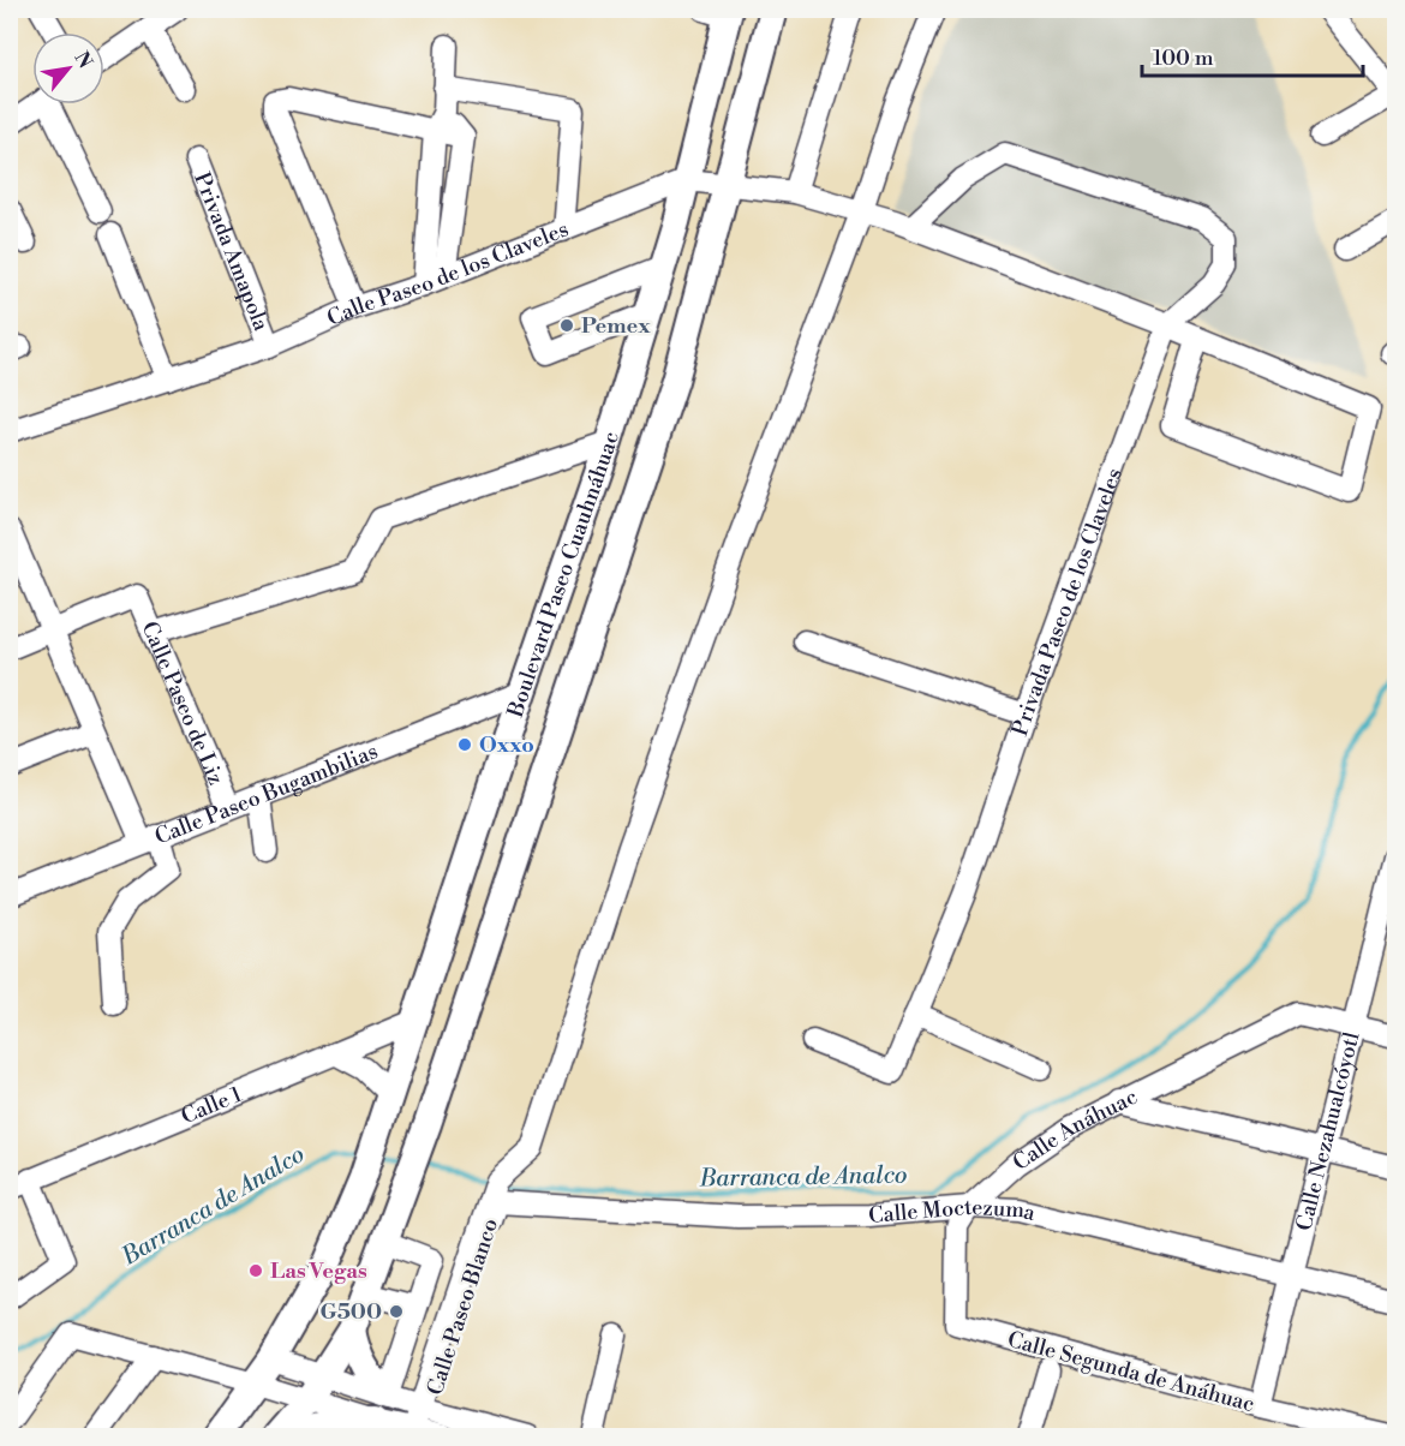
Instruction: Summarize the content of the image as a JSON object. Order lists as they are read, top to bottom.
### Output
{
  "streets": {
    "main road": ["Boulevard Paseo Cuauhnáhuac"],
    "street": [
      "Privada Amapola",
      "Calle Paseo de los Claveles",
      "Privada Paseo de los Claveles",
      "Calle Paseo de Liz",
      "Calle Paseo Bugambilias",
      "Calle 1",
      "Calle Anáhuac",
      "Calle Nezahualcóyotl",
      "Calle Moctezuma",
      "Calle Paseo Blanco",
      "Calle Segunda de Anáhuac"
    ]
  },
  "crossings": [
    ["Privada Amapola", "Calle Paseo de los Claveles"],
    ["Calle Paseo de los Claveles", "Boulevard Paseo Cuauhnáhuac"],
    ["Boulevard Paseo Cuauhnáhuac", "Calle Paseo Bugambilias"],
    ["Boulevard Paseo Cuauhnáhuac", "Calle 1"],
    ["Calle Paseo de Liz", "Calle Paseo Bugambilias"],
    ["Calle Anáhuac", "Calle Nezahualcóyotl"],
    ["Calle Anáhuac", "Calle Moctezuma"],
    ["Calle Anáhuac", "Calle Segunda de Anáhuac"],
    ["Calle Nezahualcóyotl", "Calle Moctezuma"],
    ["Calle Nezahualcóyotl", "Calle Segunda de Anáhuac"],
    ["Calle Moctezuma", "Calle Paseo Blanco"]
  ],
  "water": ["Barranca de Analco"],
  "places": [
    "Pemex",
    "Oxxo",
    "Las Vegas",
    "G500"
  ],
  "scale_bar": "100 m",
  "north": "top right"
}
